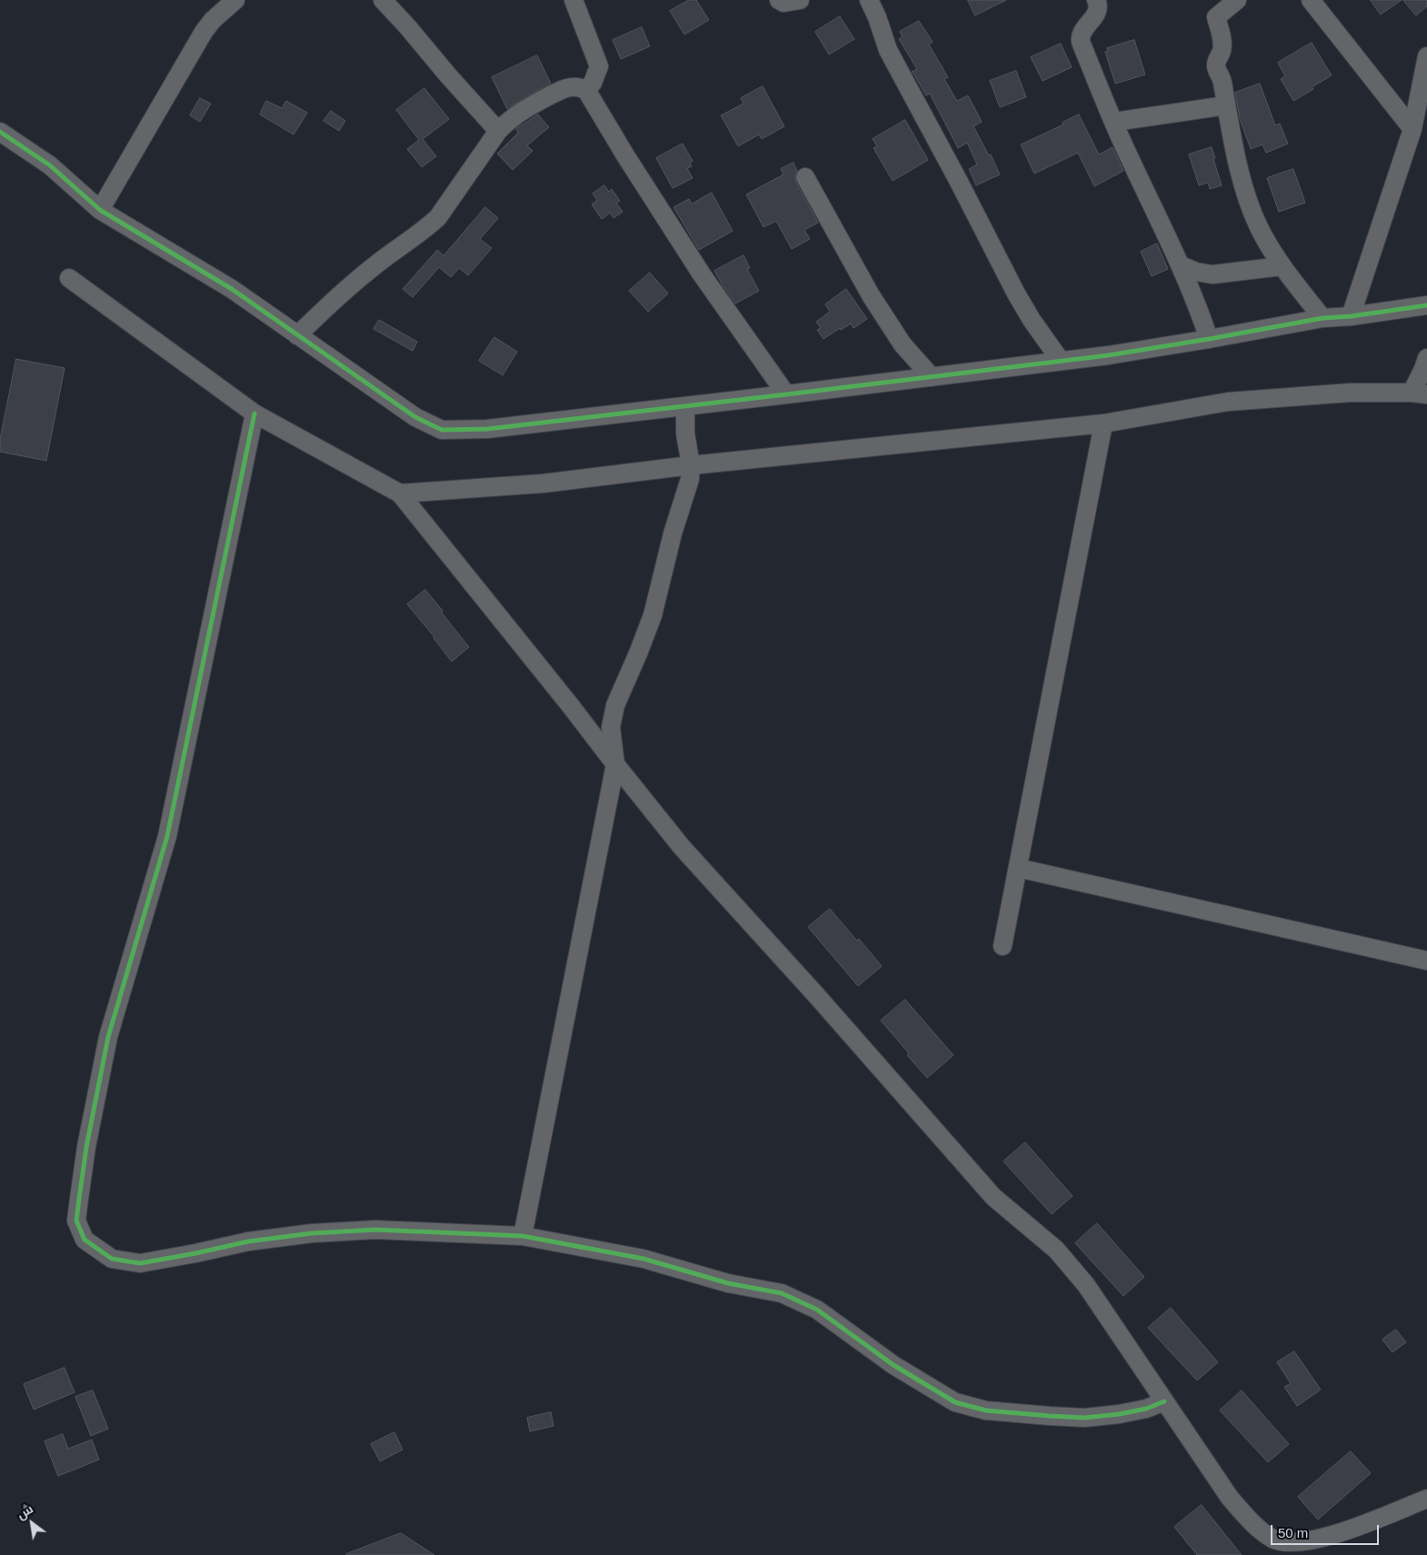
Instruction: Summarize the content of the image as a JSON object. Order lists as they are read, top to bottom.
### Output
{
  "scale_bar": "50 m",
  "north": "top left"
}
